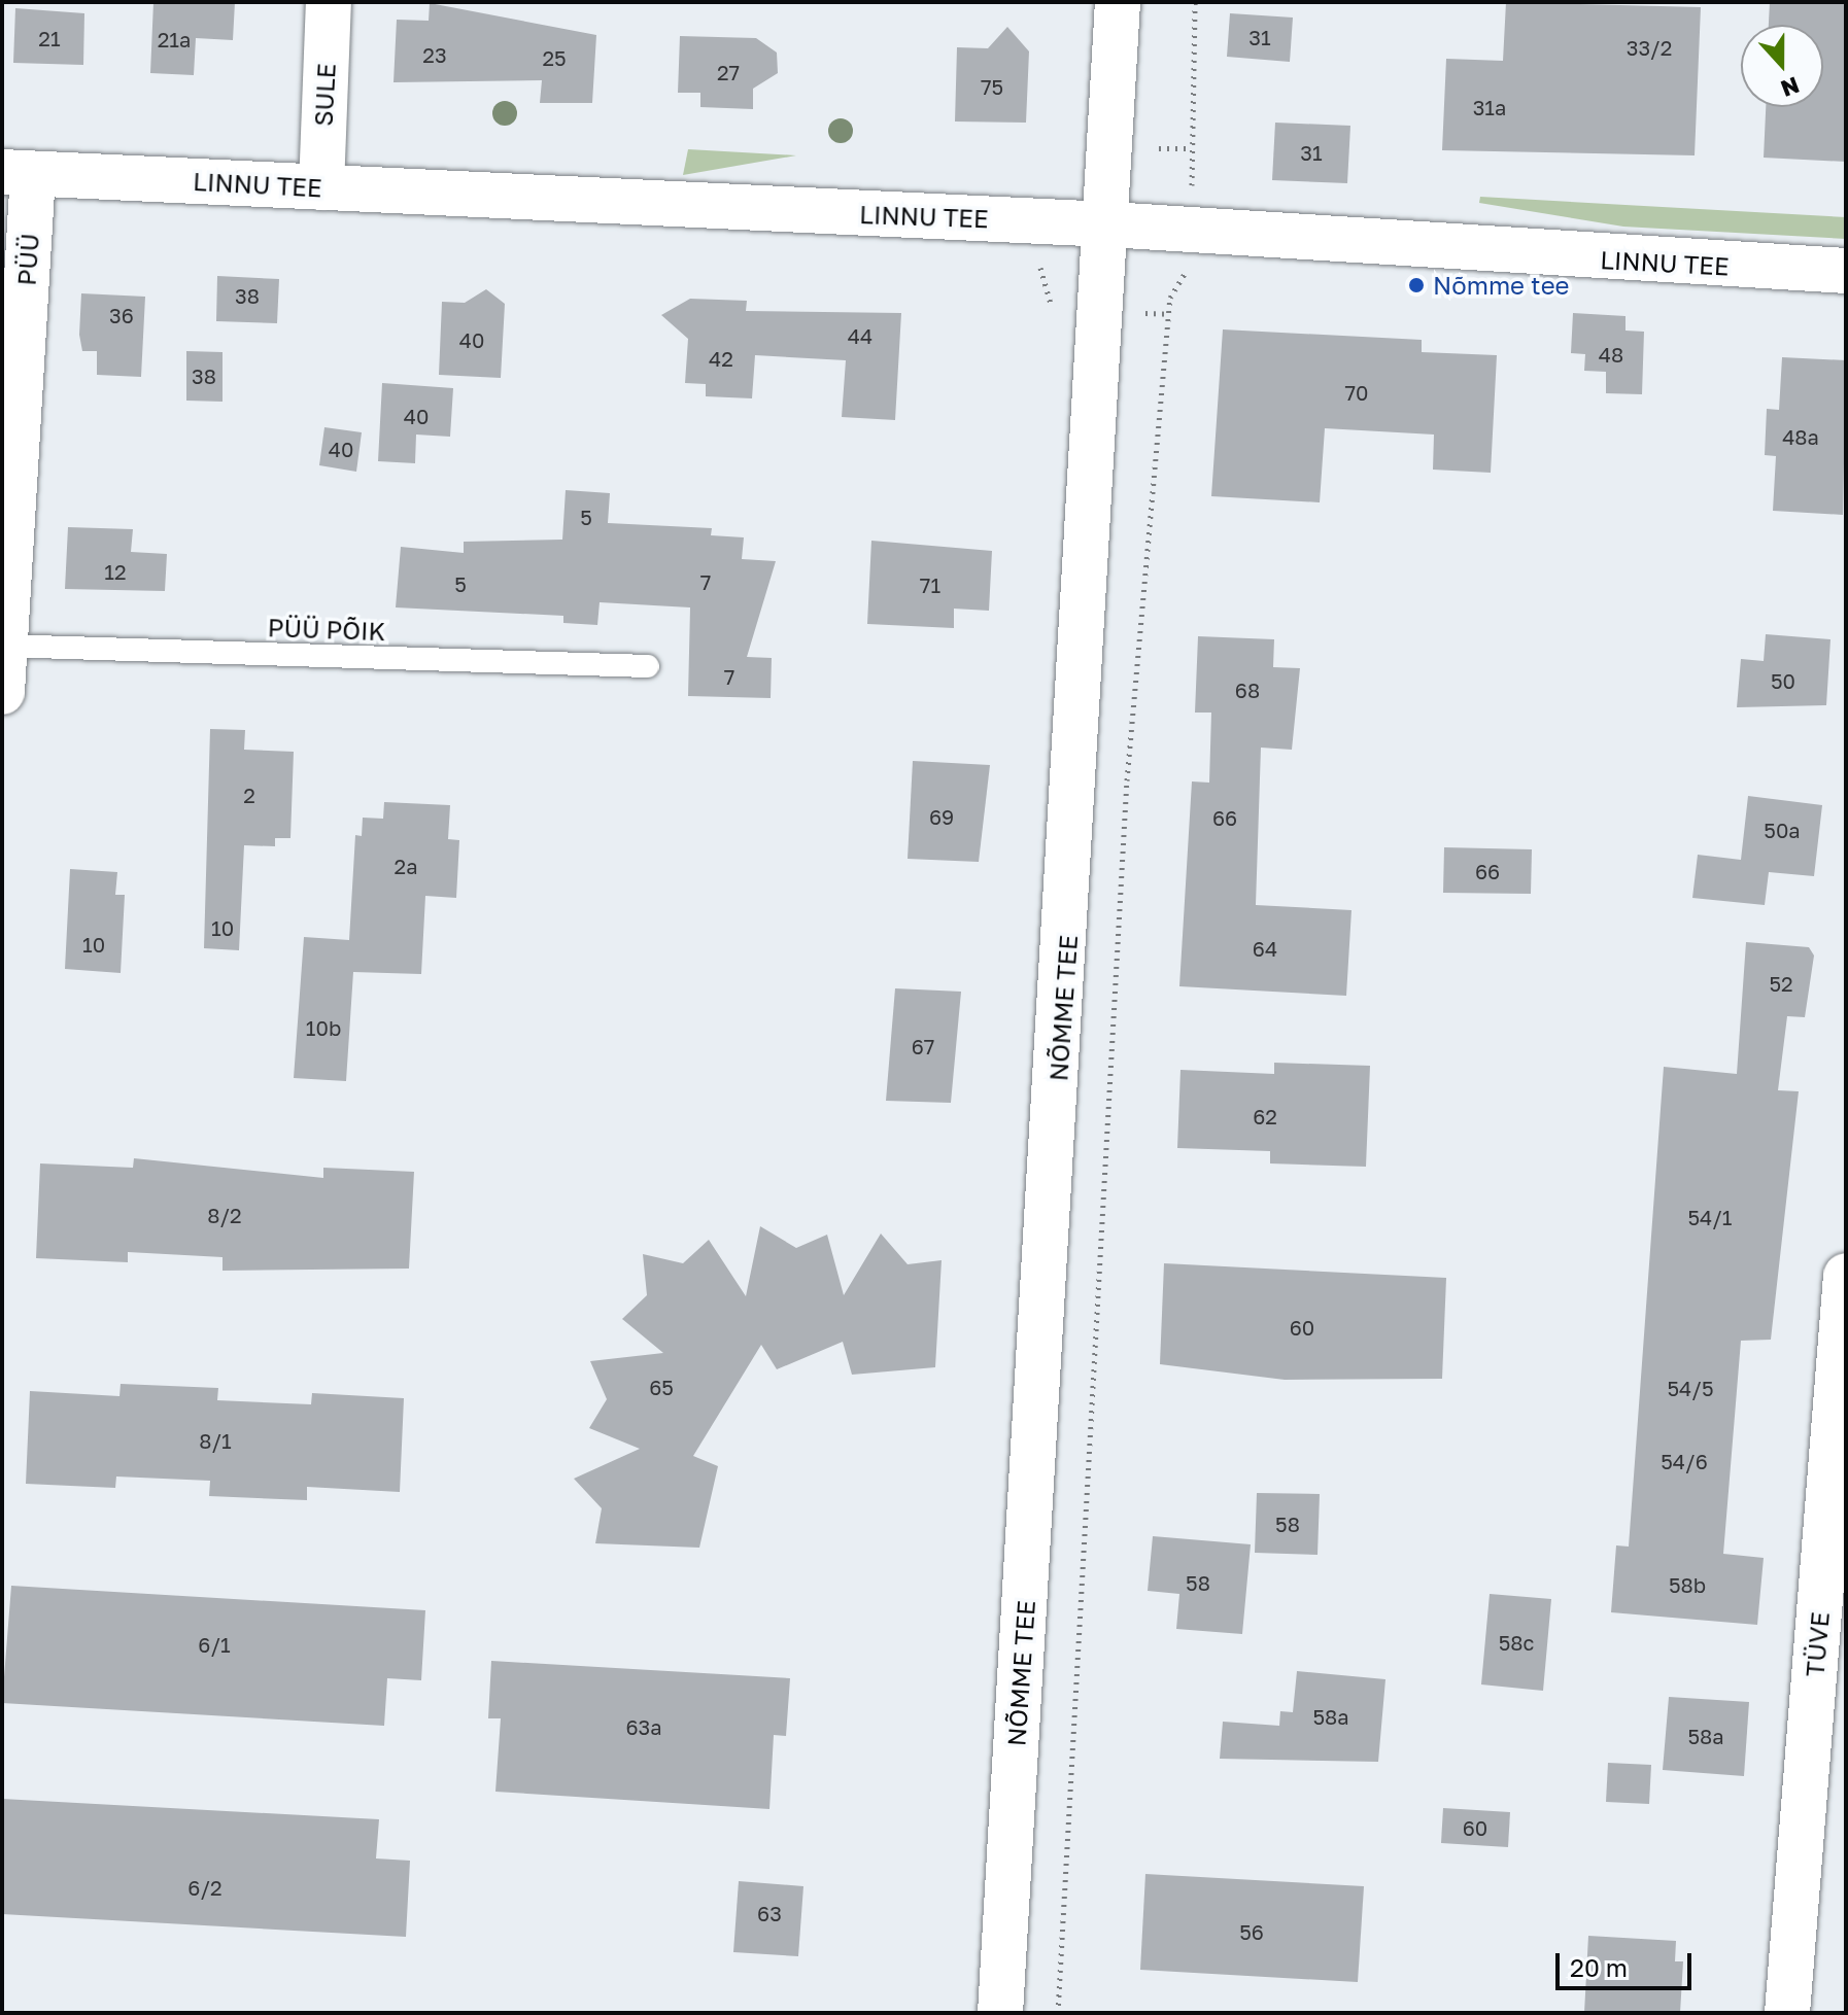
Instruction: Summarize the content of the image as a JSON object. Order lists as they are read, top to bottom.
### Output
{
  "streets": {
    "street": [
      "SULE",
      "LINNU TEE",
      "PÜÜ",
      "NÕMME TEE",
      "TÜVE"
    ],
    "lane": ["PÜÜ PÕIK"]
  },
  "crossings": [
    ["SULE", "LINNU TEE"],
    ["LINNU TEE", "PÜÜ"],
    ["LINNU TEE", "NÕMME TEE"],
    ["PÜÜ", "PÜÜ PÕIK"]
  ],
  "places": ["Nõmme tee"],
  "house_numbers": [
    "31",
    "21",
    "21a",
    "33/2",
    "23",
    "25",
    "27",
    "75",
    "31a",
    "31",
    "38",
    "36",
    "44",
    "40",
    "48",
    "42",
    "38",
    "70",
    "40",
    "48a",
    "40",
    "5",
    "12",
    "7",
    "5",
    "71",
    "7",
    "50",
    "68",
    "2",
    "69",
    "66",
    "50a",
    "2a",
    "66",
    "10",
    "10",
    "64",
    "52",
    "10b",
    "67",
    "62",
    "8/2",
    "54/1",
    "60",
    "65",
    "54/5",
    "8/1",
    "54/6",
    "58",
    "58",
    "58b",
    "58c",
    "6/1",
    "58a",
    "63a",
    "58a",
    "60",
    "6/2",
    "63",
    "56"
  ],
  "scale_bar": "20 m",
  "north": "bottom"
}
